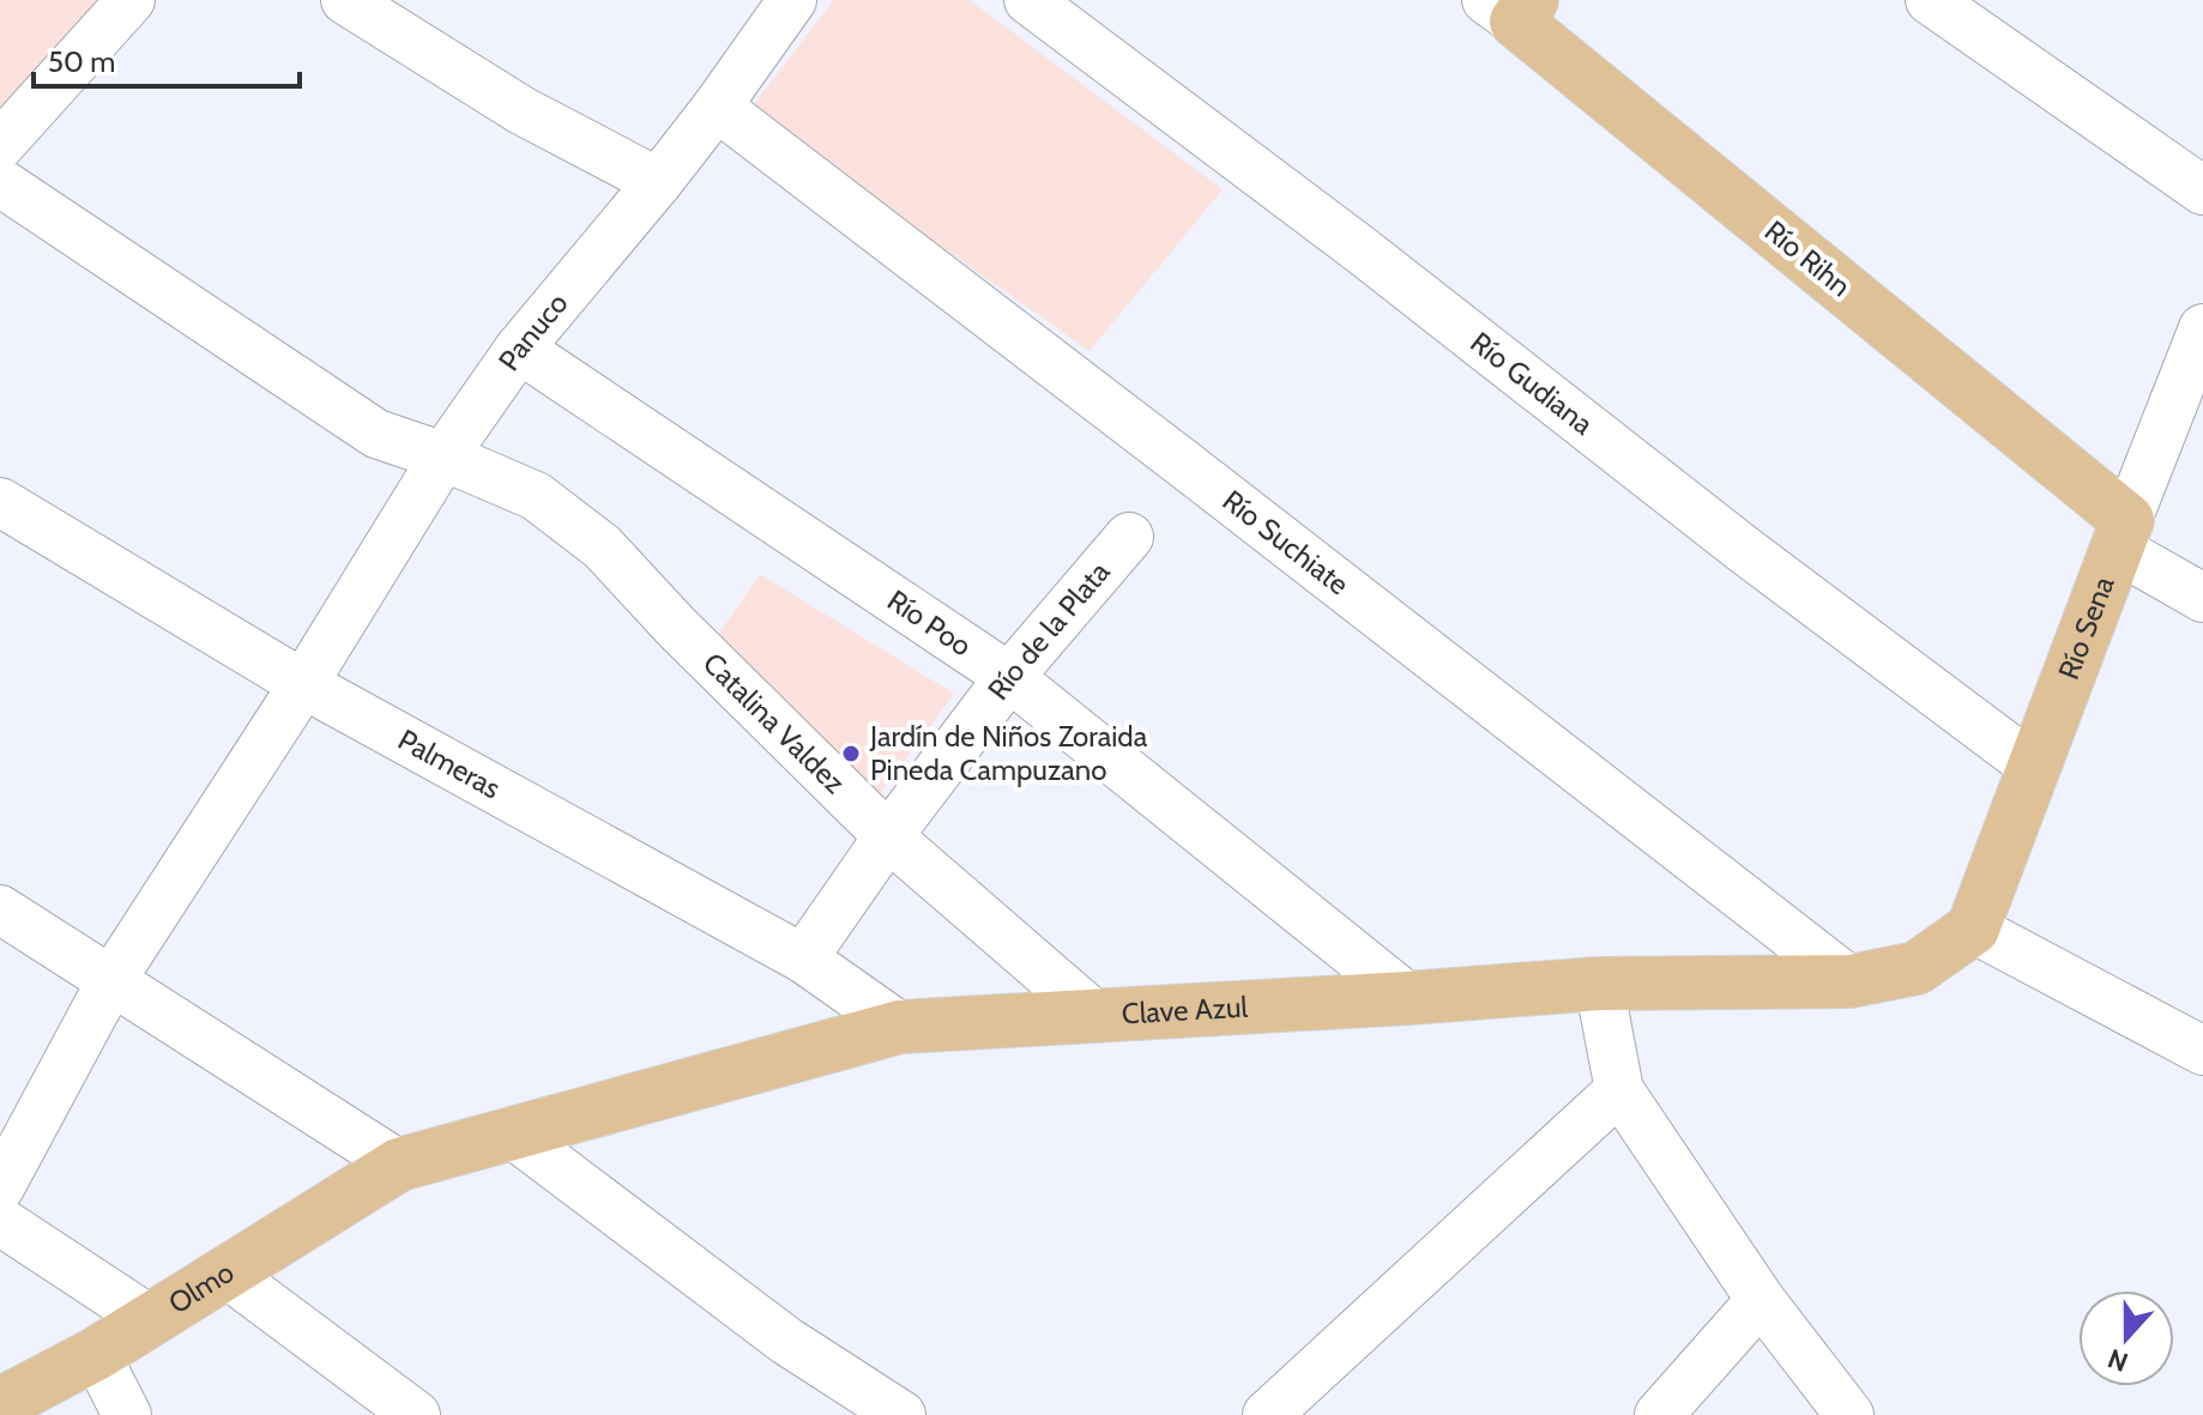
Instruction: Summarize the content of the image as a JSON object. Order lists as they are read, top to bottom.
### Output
{
  "streets": {
    "main road": [
      "Río Rihn",
      "Río Sena",
      "Clave Azul",
      "Olmo"
    ],
    "street": [
      "Panuco",
      "Río Gudiana",
      "Río Suchiate",
      "Río Poo",
      "Río de la Plata",
      "Catalina Valdez",
      "Palmeras"
    ]
  },
  "crossings": [
    ["Río Rihn", "Río Sena"],
    ["Panuco", "Río Suchiate"],
    ["Panuco", "Río Poo"],
    ["Panuco", "Catalina Valdez"],
    ["Panuco", "Palmeras"],
    ["Río Gudiana", "Río Sena"],
    ["Río Suchiate", "Clave Azul"],
    ["Río Poo", "Río de la Plata"],
    ["Río Poo", "Clave Azul"],
    ["Río Sena", "Clave Azul"],
    ["Río de la Plata", "Catalina Valdez"],
    ["Río de la Plata", "Palmeras"],
    ["Catalina Valdez", "Clave Azul"],
    ["Palmeras", "Clave Azul"],
    ["Clave Azul", "Olmo"]
  ],
  "places": ["Jardín de Niños Zoraida Pineda Campuzano"],
  "scale_bar": "50 m",
  "north": "bottom"
}
